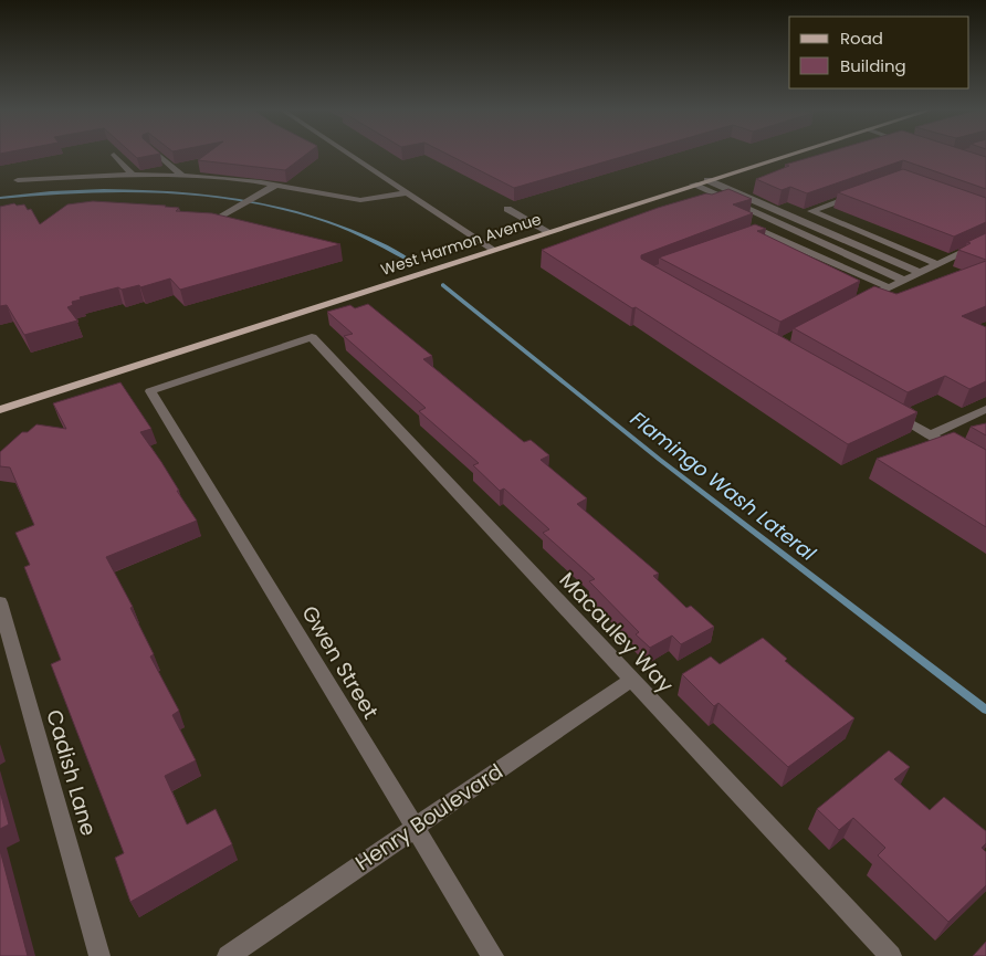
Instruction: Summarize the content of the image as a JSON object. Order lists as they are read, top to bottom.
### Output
{
  "streets": {
    "main road": ["West Harmon Avenue"],
    "street": [
      "Macauley Way",
      "Gwen Street",
      "Cadish Lane",
      "Henry Boulevard"
    ]
  },
  "crossings": [
    ["Macauley Way", "Gwen Street"],
    ["Macauley Way", "Henry Boulevard"],
    ["Gwen Street", "Henry Boulevard"]
  ],
  "water": ["Flamingo Wash Lateral"],
  "legend": ["Road", "Building"]
}
